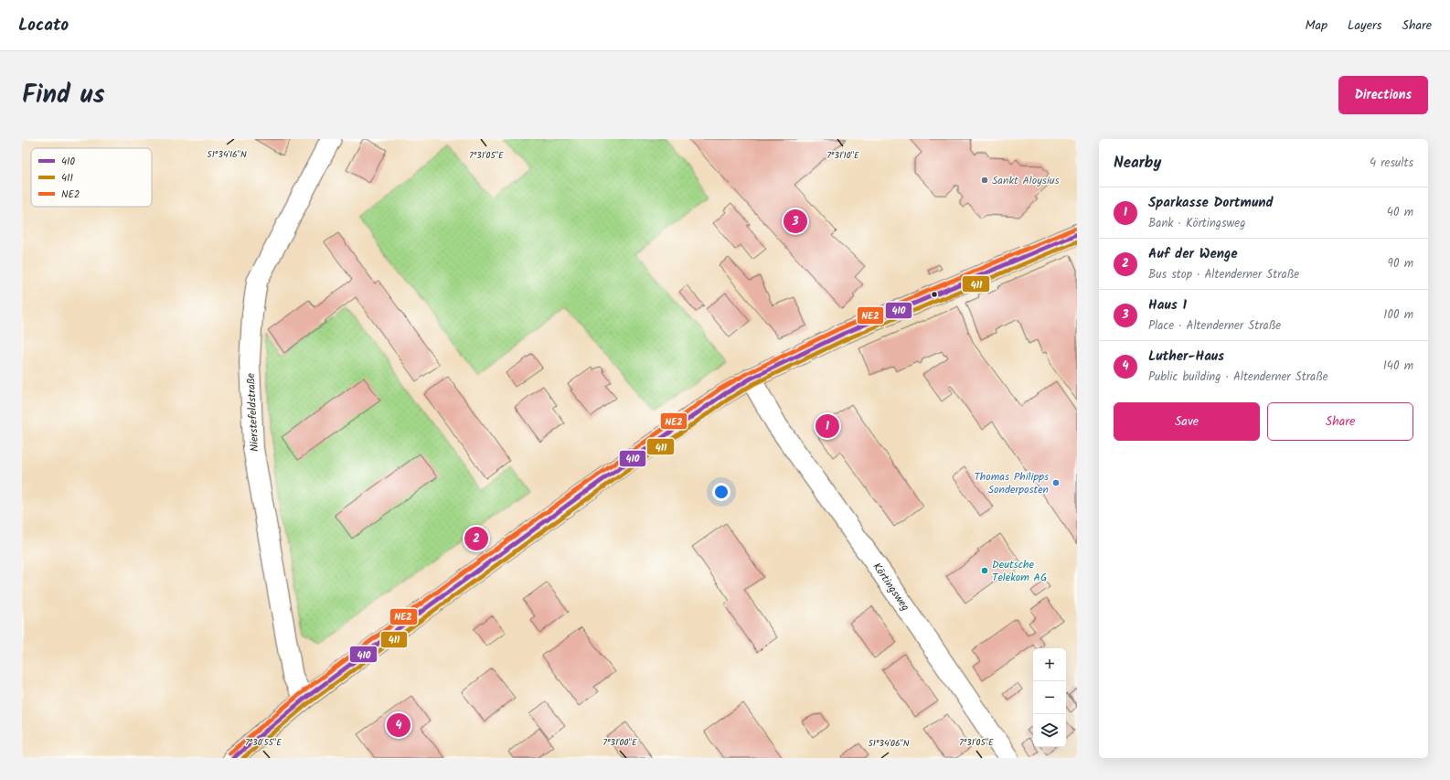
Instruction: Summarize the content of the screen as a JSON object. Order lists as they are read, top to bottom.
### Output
{
  "streets": {
    "street": ["Nierstefeldstraße", "Körtingsweg"]
  },
  "places": ["Sankt Aloysius", "Thomas Philipps Sonderposten", "Deutsche Telekom AG"],
  "lines": ["transit line NE2", "transit line 410", "transit line 411"],
  "legend": ["410", "411", "NE2"],
  "page": {
    "header": "Locato",
    "nav": ["Map", "Layers", "Share"],
    "title": "Find us",
    "buttons": [
      "Directions",
      ["Save", "Share"]
    ],
    "heading": ["Nearby", "4 results"],
    "list": [
      {
        "mark": "1",
        "name": "Sparkasse Dortmund",
        "note": "Bank · Körtingsweg",
        "value": "40 m"
      },
      {
        "mark": "2",
        "name": "Auf der Wenge",
        "note": "Bus stop · Altenderner Straße",
        "value": "90 m"
      },
      {
        "mark": "3",
        "name": "Haus 1",
        "note": "Place · Altenderner Straße",
        "value": "100 m"
      },
      {
        "mark": "4",
        "name": "Luther-Haus",
        "note": "Public building · Altenderner Straße",
        "value": "140 m"
      }
    ],
    "pins": [
      "3",
      "1",
      "2",
      "4"
    ],
    "map_buttons": ["+", "−"]
  },
  "coordinates": [
    "51°34'16\"N",
    "7°31'05\"E",
    "7°31'10\"E",
    "7°30'55\"E",
    "7°31'00\"E",
    "51°34'06\"N"
  ]
}
